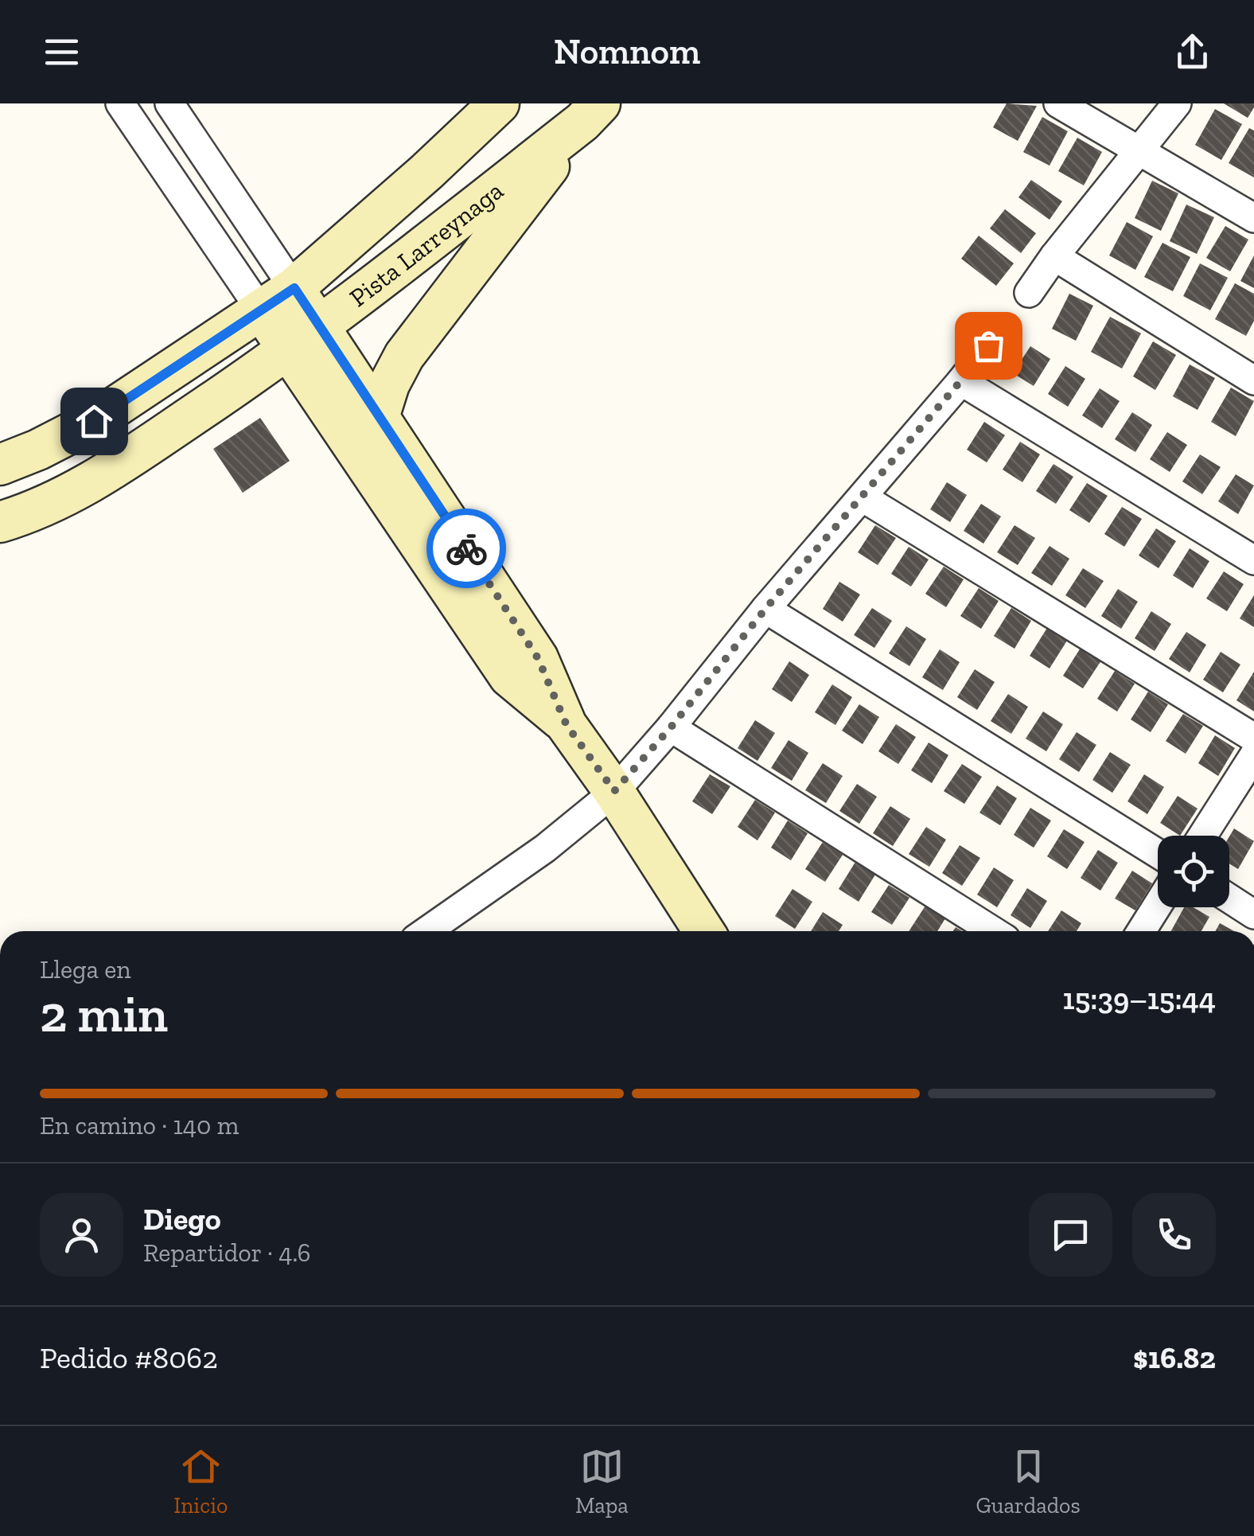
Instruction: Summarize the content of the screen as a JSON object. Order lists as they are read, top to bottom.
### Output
{
  "streets": {
    "main road": ["Pista Larreynaga"]
  },
  "page": {
    "header": "Nomnom",
    "heading": ["2 min", "Llega en", "15:39–15:44"],
    "panel": [
      "Diego",
      "Repartidor · 4.6",
      "Pedido #8062",
      "$16.82"
    ],
    "bar": "En camino · 140 m",
    "tabs": ["Inicio", "Mapa", "Guardados"]
  }
}
